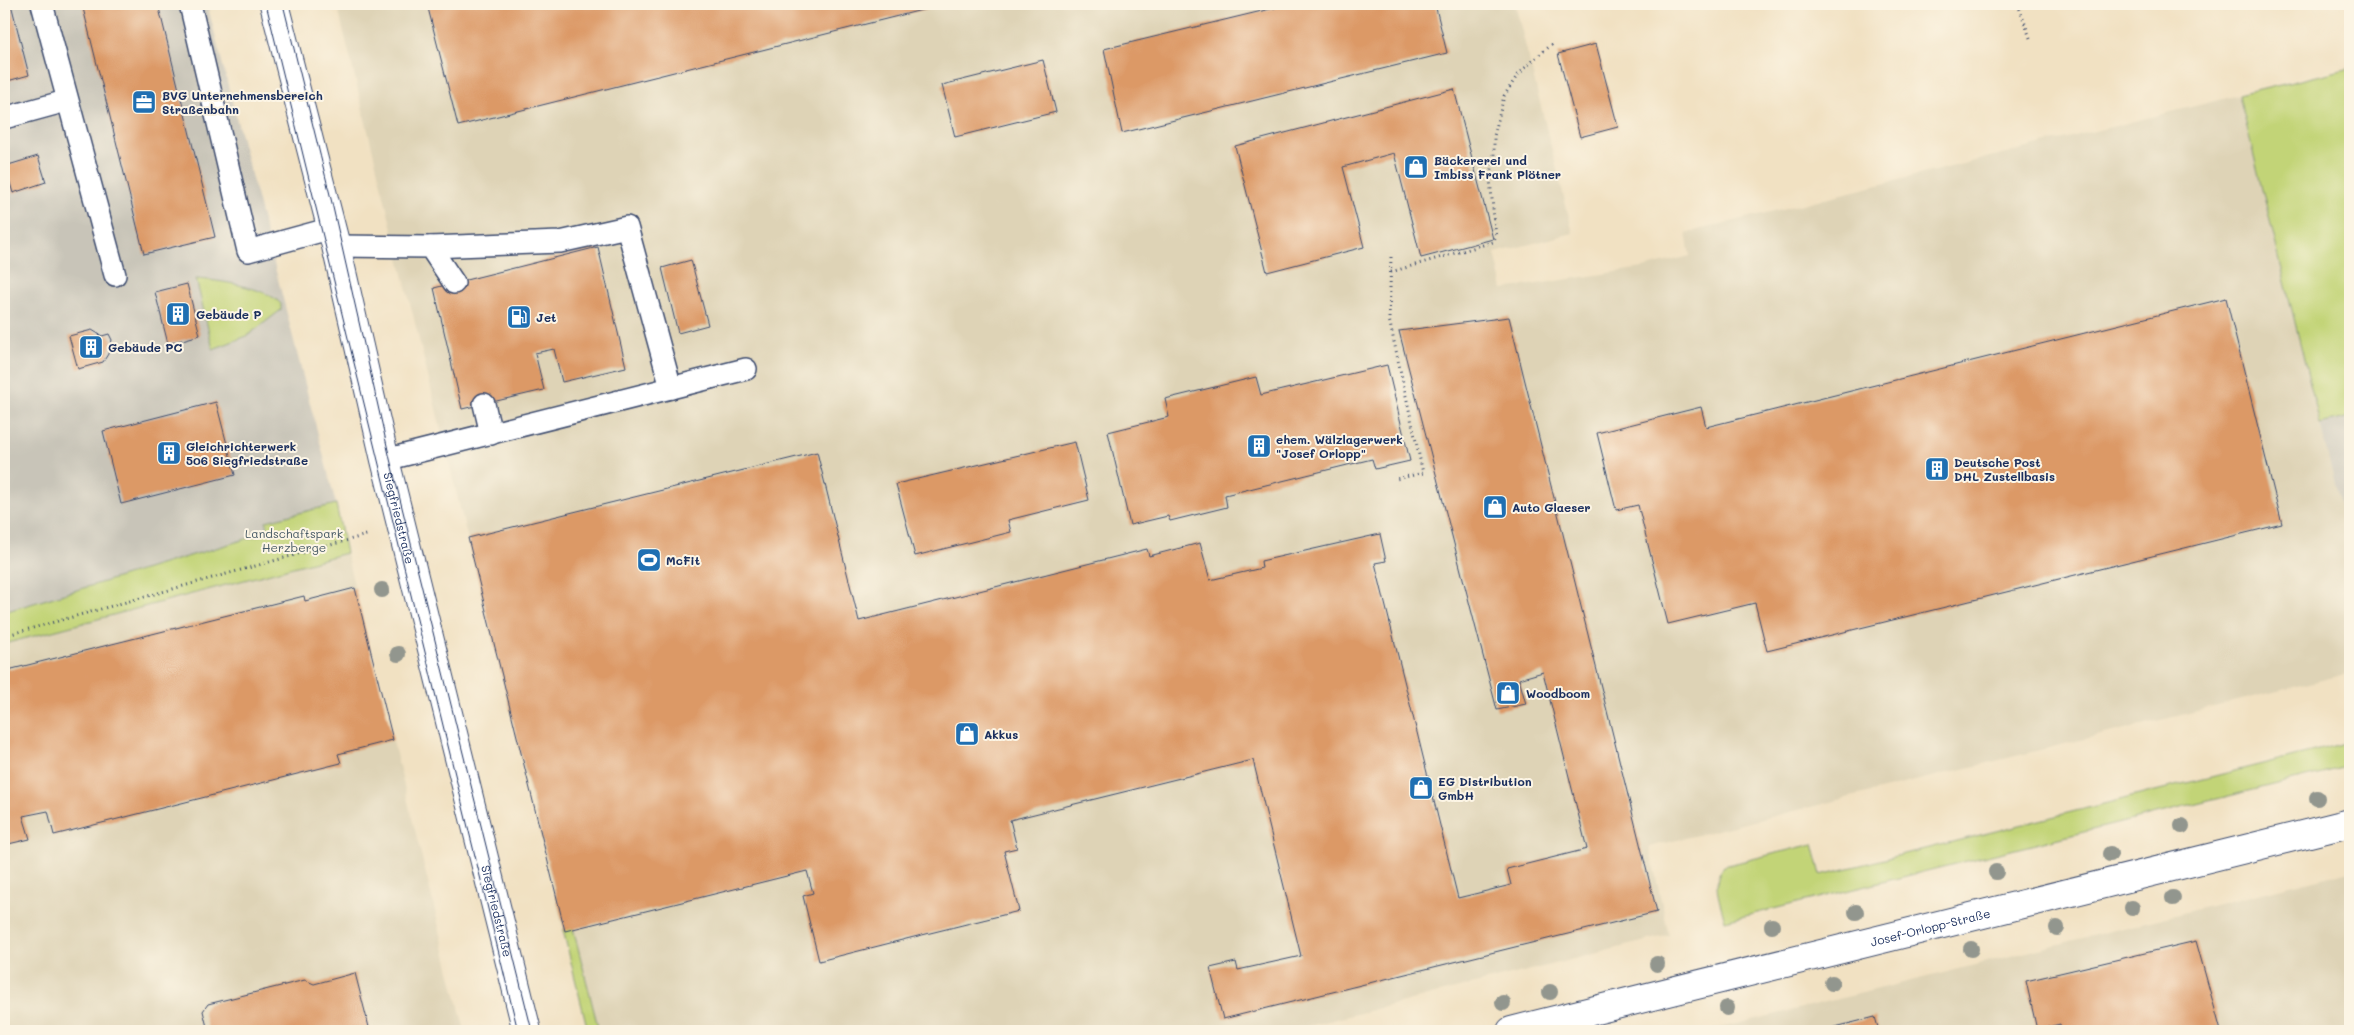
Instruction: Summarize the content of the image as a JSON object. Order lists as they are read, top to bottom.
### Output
{
  "streets": {
    "street": ["Siegfriedstraße", "Josef-Orlopp-Straße"]
  },
  "parks": ["Landschaftspark Herzberge"],
  "places": {
    "office": ["BVG Unternehmensbereich Straßenbahn"],
    "shop": [
      "Bäckererei und Imbiss Frank Plötner",
      "Auto Glaeser",
      "Woodboom",
      "Akkus",
      "EG Distribution GmbH"
    ],
    "building": [
      "Gebäude P",
      "Gebäude PC",
      "ehem. Wälzlagerwerk \"Josef Orlopp\"",
      "Gleichrichterwerk 506 Siegfriedstraße",
      "Deutsche Post DHL Zustellbasis"
    ],
    "fuel station": ["Jet"],
    "sports": ["McFit"]
  }
}
